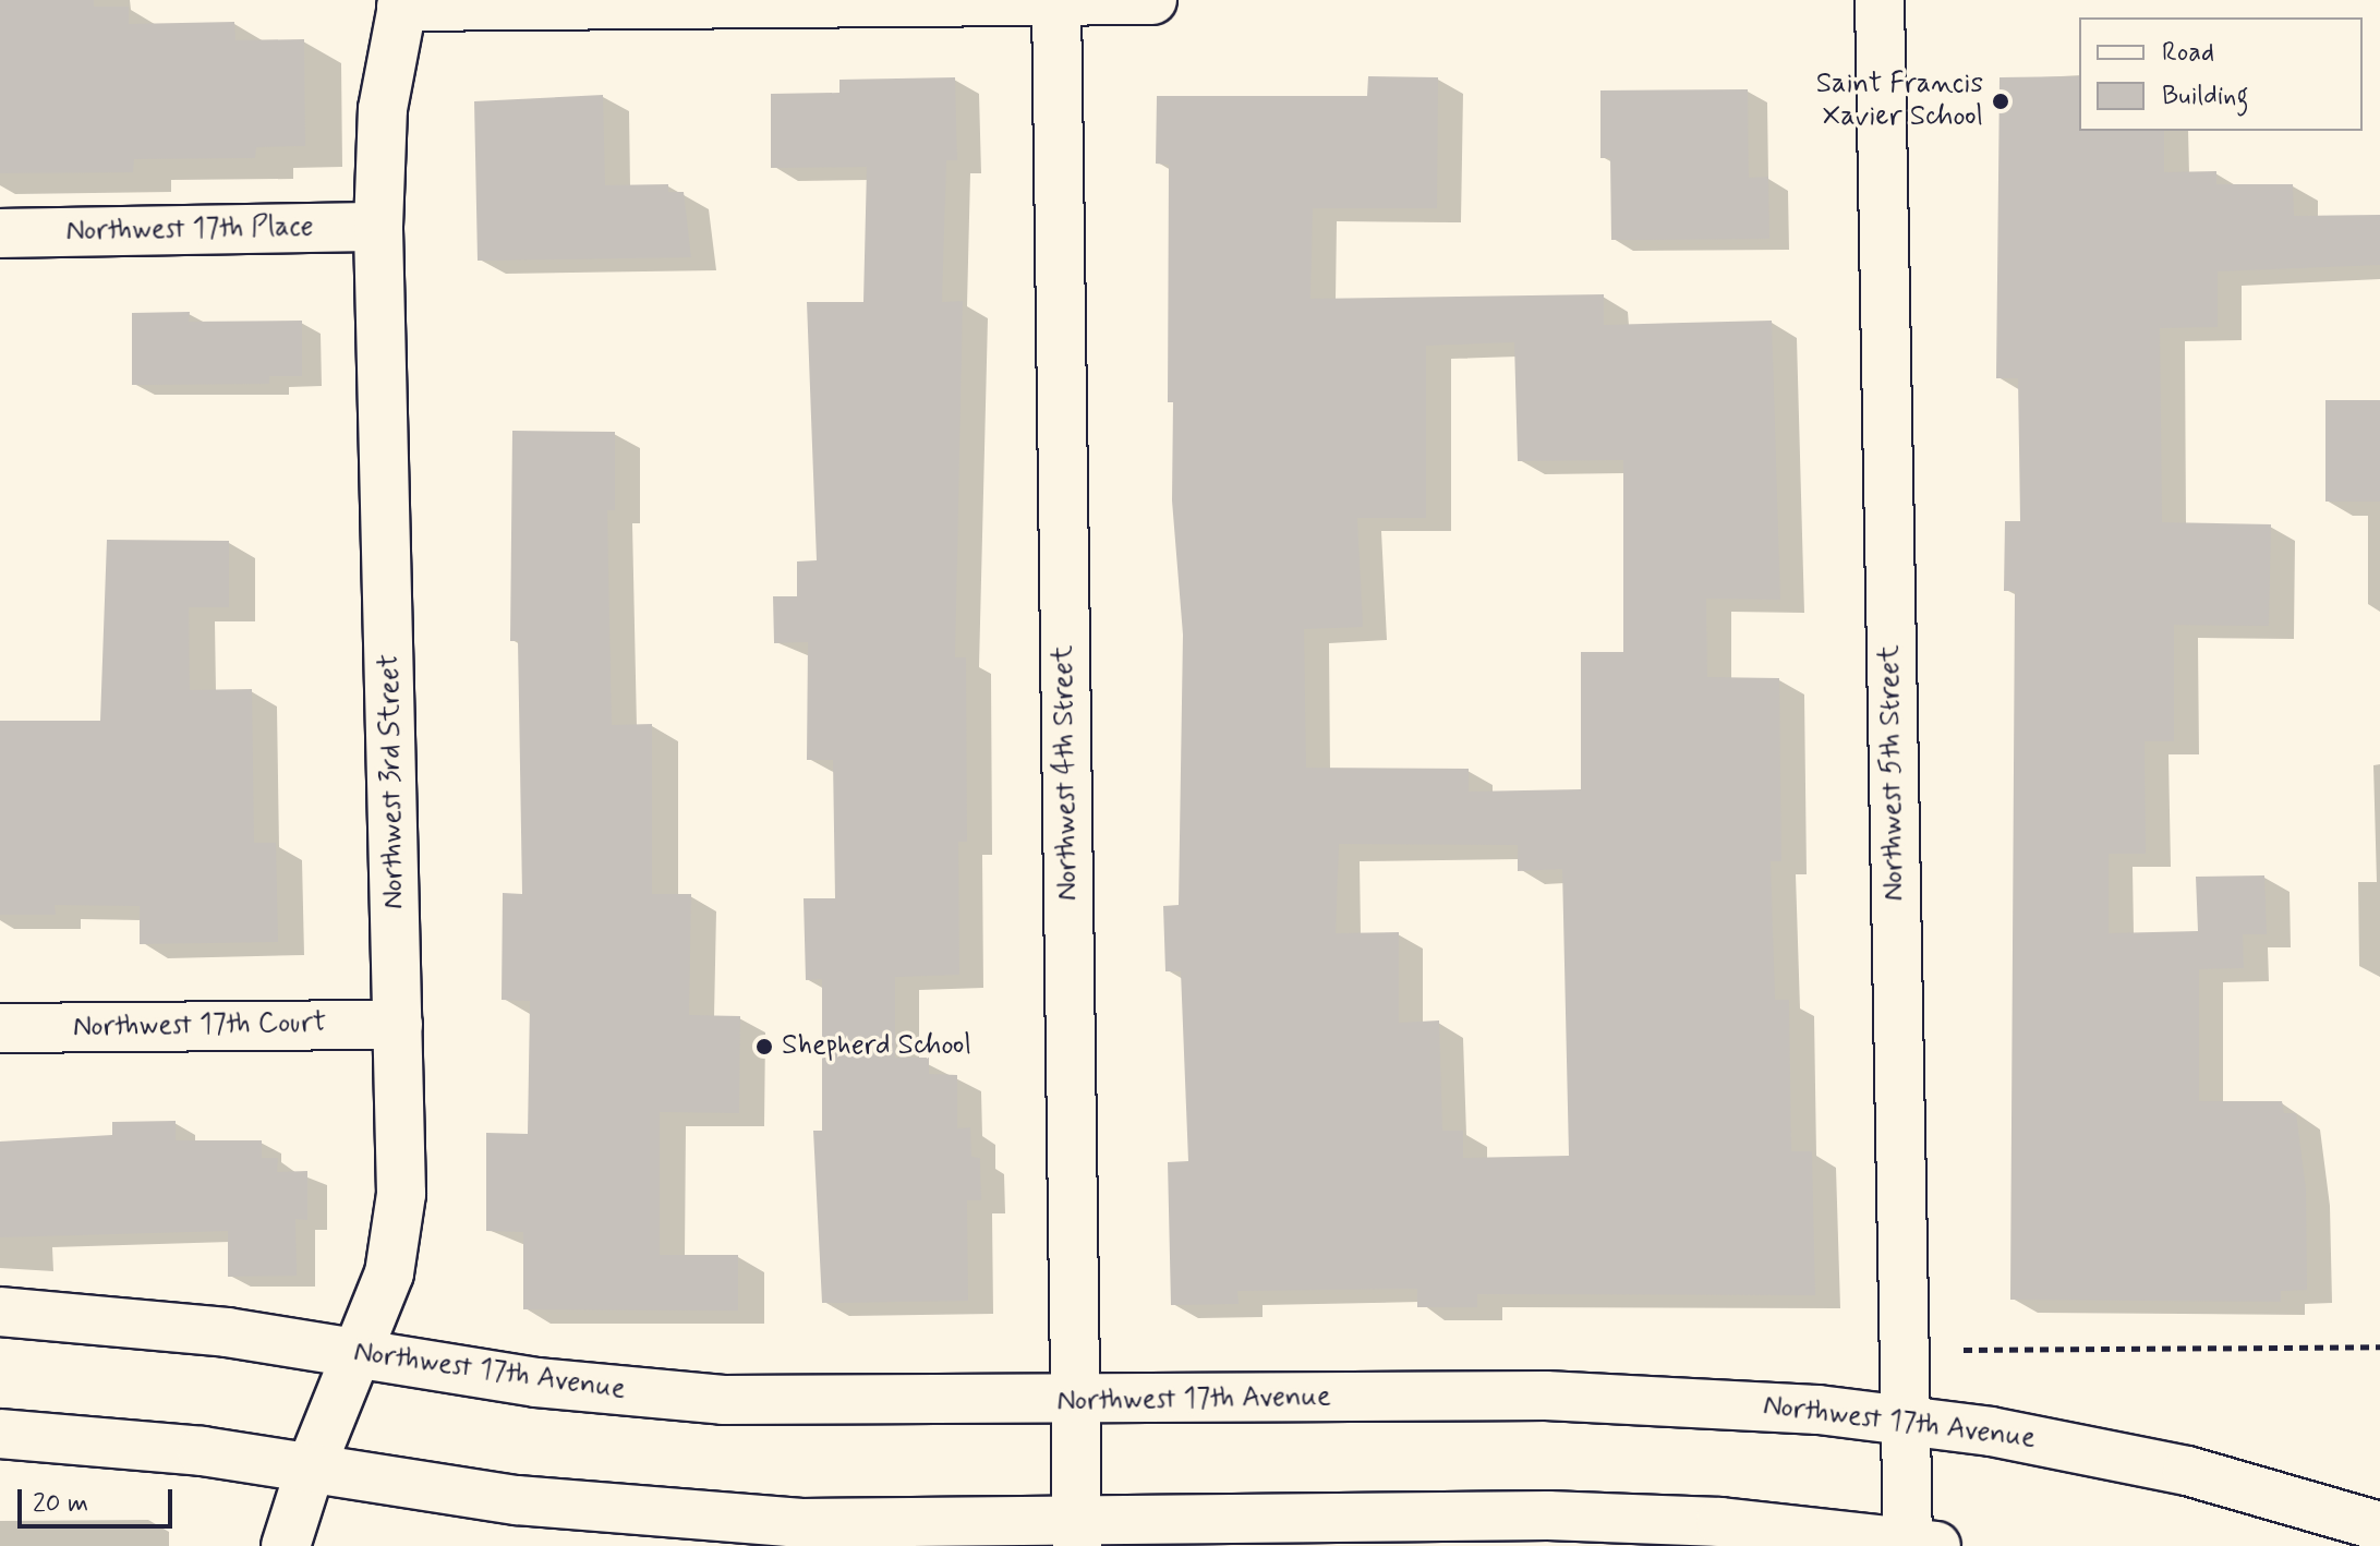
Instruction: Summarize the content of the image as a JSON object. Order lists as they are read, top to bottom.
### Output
{
  "streets": {
    "street": [
      "Northwest 17th Place",
      "Northwest 4th Street",
      "Northwest 5th Street",
      "Northwest 3rd Street",
      "Northwest 17th Court",
      "Northwest 17th Avenue"
    ]
  },
  "crossings": [
    ["Northwest 17th Place", "Northwest 3rd Street"],
    ["Northwest 4th Street", "Northwest 17th Avenue"],
    ["Northwest 5th Street", "Northwest 17th Avenue"],
    ["Northwest 3rd Street", "Northwest 17th Court"],
    ["Northwest 3rd Street", "Northwest 17th Avenue"]
  ],
  "places": ["Saint Francis Xavier School", "Shepherd School"],
  "legend": ["Road", "Building"],
  "scale_bar": "20 m"
}
